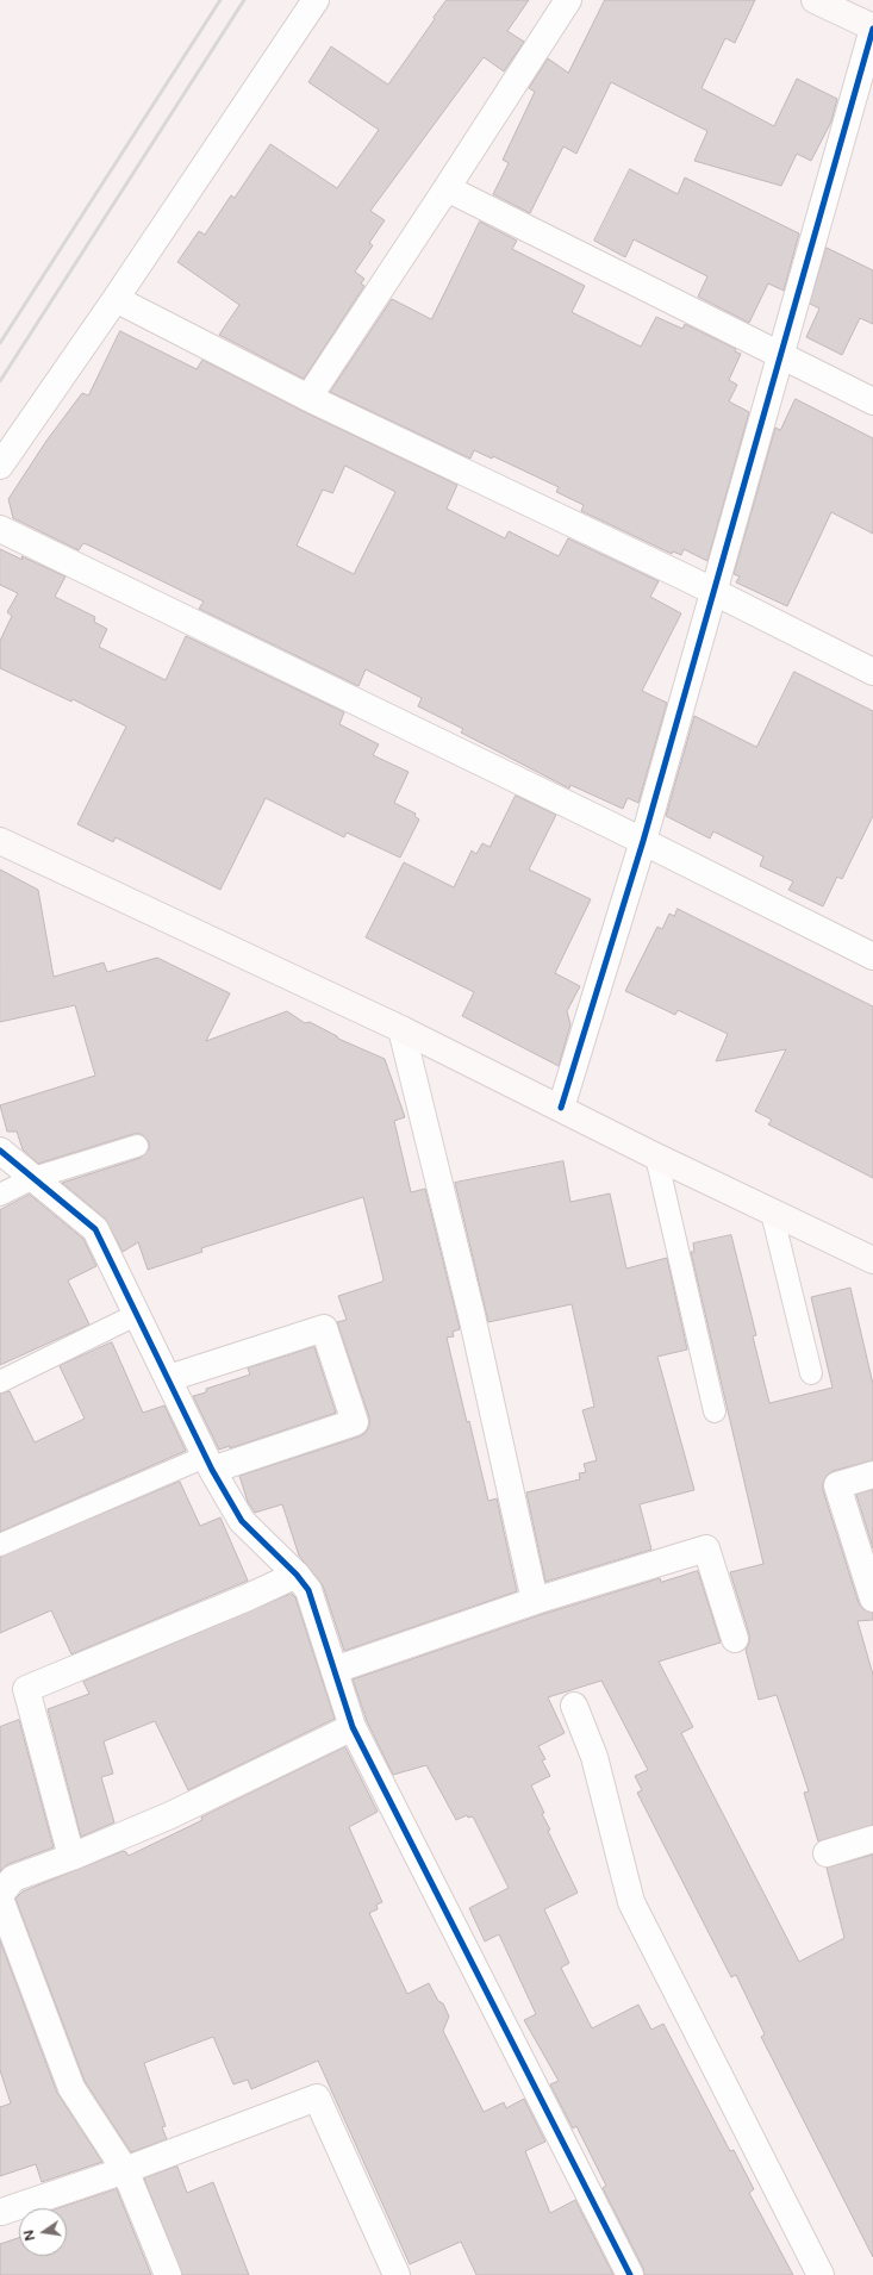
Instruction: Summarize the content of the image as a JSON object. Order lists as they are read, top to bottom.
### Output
{
  "north": "left"
}
